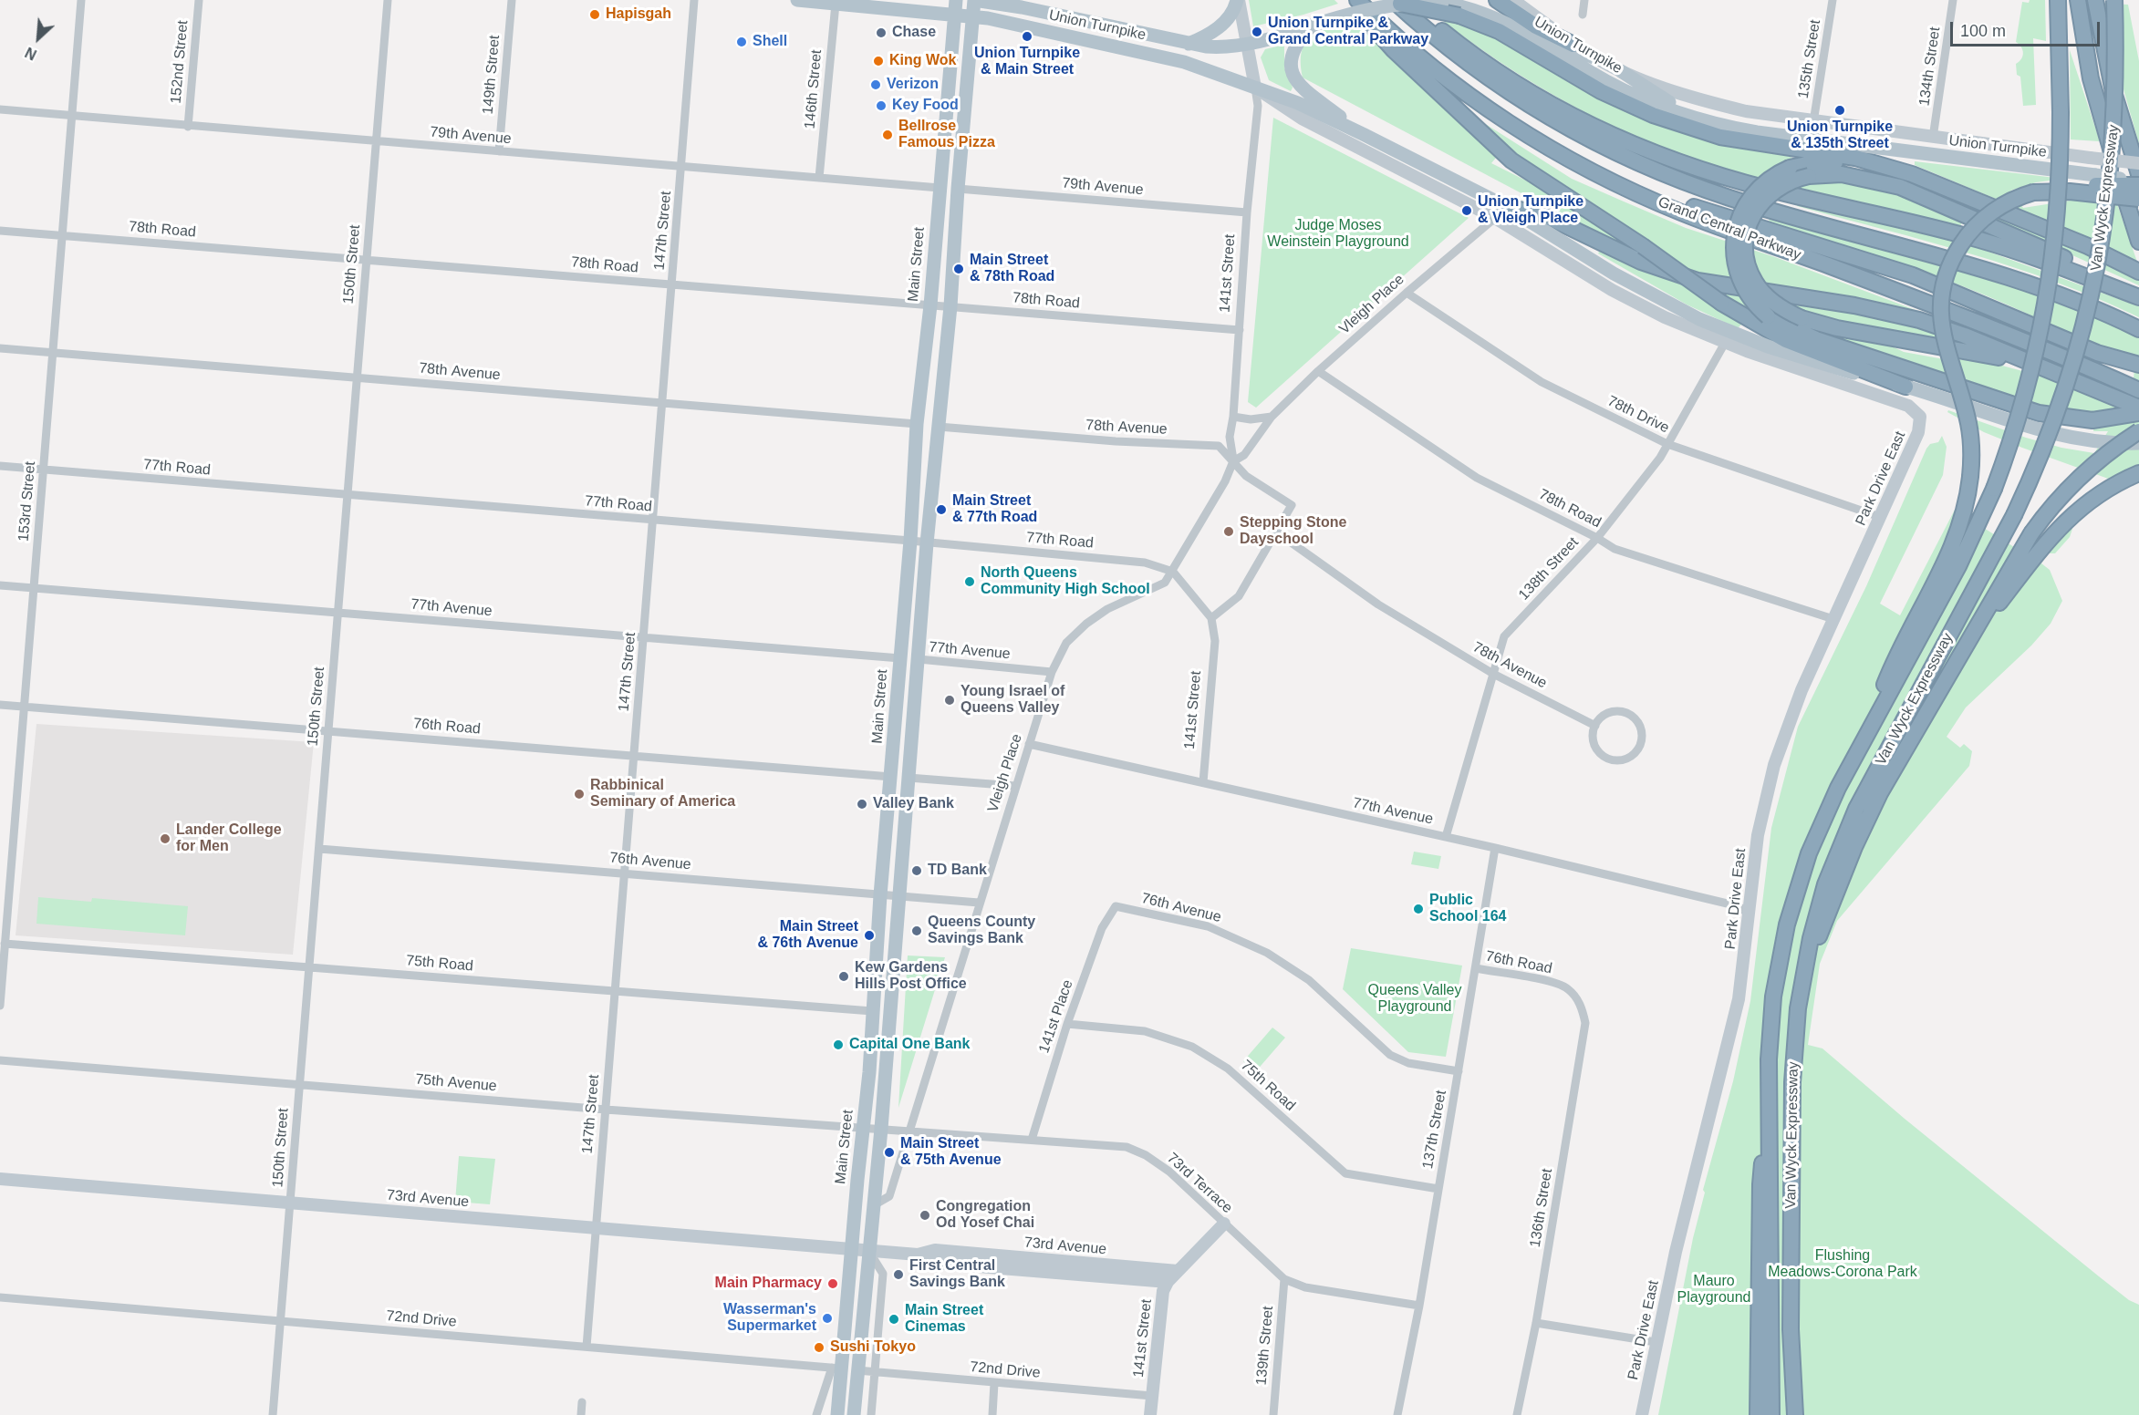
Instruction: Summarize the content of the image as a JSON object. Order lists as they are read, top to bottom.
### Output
{
  "streets": {
    "highway": ["Van Wyck Expressway", "Grand Central Parkway"],
    "main road": ["Union Turnpike", "Main Street"],
    "street": [
      "135th Street",
      "152nd Street",
      "134th Street",
      "149th Street",
      "146th Street",
      "79th Avenue",
      "78th Road",
      "147th Street",
      "150th Street",
      "141st Street",
      "Vleigh Place",
      "78th Avenue",
      "78th Drive",
      "77th Road",
      "Park Drive East",
      "153rd Street",
      "138th Street",
      "77th Avenue",
      "76th Road",
      "76th Avenue",
      "75th Road",
      "141st Place",
      "75th Avenue",
      "137th Street",
      "73rd Terrace",
      "73rd Avenue",
      "136th Street",
      "72nd Drive",
      "139th Street"
    ]
  },
  "crossings": [
    ["Union Turnpike", "135th Street"],
    ["Union Turnpike", "134th Street"],
    ["Union Turnpike", "146th Street"],
    ["Union Turnpike", "Grand Central Parkway"],
    ["Union Turnpike", "Main Street"],
    ["Union Turnpike", "141st Street"],
    ["Union Turnpike", "Vleigh Place"],
    ["Union Turnpike", "Park Drive East"],
    ["Union Turnpike", "138th Street"],
    ["152nd Street", "79th Avenue"],
    ["149th Street", "79th Avenue"],
    ["146th Street", "79th Avenue"],
    ["79th Avenue", "147th Street"],
    ["79th Avenue", "150th Street"],
    ["79th Avenue", "Main Street"],
    ["79th Avenue", "141st Street"],
    ["79th Avenue", "153rd Street"],
    ["78th Road", "147th Street"],
    ["78th Road", "150th Street"],
    ["78th Road", "Main Street"],
    ["78th Road", "141st Street"],
    ["78th Road", "Vleigh Place"],
    ["78th Road", "Park Drive East"],
    ["78th Road", "153rd Street"],
    ["78th Road", "138th Street"],
    ["147th Street", "78th Avenue"],
    ["147th Street", "77th Road"],
    ["147th Street", "77th Avenue"],
    ["147th Street", "76th Road"],
    ["147th Street", "76th Avenue"],
    ["147th Street", "75th Road"],
    ["147th Street", "75th Avenue"],
    ["147th Street", "73rd Avenue"],
    ["147th Street", "72nd Drive"],
    ["150th Street", "78th Avenue"],
    ["150th Street", "77th Road"],
    ["150th Street", "77th Avenue"],
    ["150th Street", "76th Road"],
    ["150th Street", "76th Avenue"],
    ["150th Street", "75th Road"],
    ["150th Street", "75th Avenue"],
    ["150th Street", "73rd Avenue"],
    ["150th Street", "72nd Drive"],
    ["Main Street", "78th Avenue"],
    ["Main Street", "77th Road"],
    ["Main Street", "77th Avenue"],
    ["Main Street", "76th Road"],
    ["Main Street", "76th Avenue"],
    ["Main Street", "75th Road"],
    ["Main Street", "75th Avenue"],
    ["Main Street", "73rd Avenue"],
    ["Main Street", "72nd Drive"],
    ["141st Street", "Vleigh Place"],
    ["141st Street", "78th Avenue"],
    ["141st Street", "77th Avenue"],
    ["141st Street", "73rd Terrace"],
    ["141st Street", "73rd Avenue"],
    ["141st Street", "72nd Drive"],
    ["Vleigh Place", "78th Avenue"],
    ["Vleigh Place", "78th Drive"],
    ["Vleigh Place", "77th Road"],
    ["Vleigh Place", "77th Avenue"],
    ["Vleigh Place", "76th Avenue"],
    ["Vleigh Place", "75th Avenue"],
    ["Vleigh Place", "73rd Terrace"],
    ["78th Avenue", "153rd Street"],
    ["78th Avenue", "138th Street"],
    ["78th Drive", "Park Drive East"],
    ["78th Drive", "138th Street"],
    ["77th Road", "153rd Street"],
    ["Park Drive East", "77th Avenue"],
    ["153rd Street", "77th Avenue"],
    ["153rd Street", "76th Road"],
    ["153rd Street", "75th Road"],
    ["138th Street", "77th Avenue"],
    ["77th Avenue", "137th Street"],
    ["76th Road", "137th Street"],
    ["76th Road", "136th Street"],
    ["76th Avenue", "141st Place"],
    ["76th Avenue", "137th Street"],
    ["75th Road", "141st Place"],
    ["75th Road", "137th Street"],
    ["141st Place", "73rd Terrace"],
    ["75th Avenue", "73rd Terrace"],
    ["137th Street", "73rd Terrace"],
    ["73rd Terrace", "139th Street"]
  ],
  "parks": [
    "Judge Moses Weinstein Playground",
    "Queens Valley Playground",
    "Flushing Meadows-Corona Park",
    "Mauro Playground"
  ],
  "places": [
    "Hapisgah",
    "Union Turnpike & Grand Central Parkway",
    "Chase",
    "Union Turnpike & Main Street",
    "Shell",
    "King Wok",
    "Verizon",
    "Key Food",
    "Union Turnpike & 135th Street",
    "Bellrose Famous Pizza",
    "Union Turnpike & Vleigh Place",
    "Main Street & 78th Road",
    "Main Street & 77th Road",
    "Stepping Stone Dayschool",
    "North Queens Community High School",
    "Young Israel of Queens Valley",
    "Rabbinical Seminary of America",
    "Valley Bank",
    "Lander College for Men",
    "TD Bank",
    "Public School 164",
    "Queens County Savings Bank",
    "Main Street & 76th Avenue",
    "Kew Gardens Hills Post Office",
    "Capital One Bank",
    "Main Street & 75th Avenue",
    "Congregation Od Yosef Chai",
    "First Central Savings Bank",
    "Main Pharmacy",
    "Wasserman's Supermarket",
    "Main Street Cinemas",
    "Sushi Tokyo"
  ],
  "scale_bar": "100 m",
  "north": "bottom left"
}
